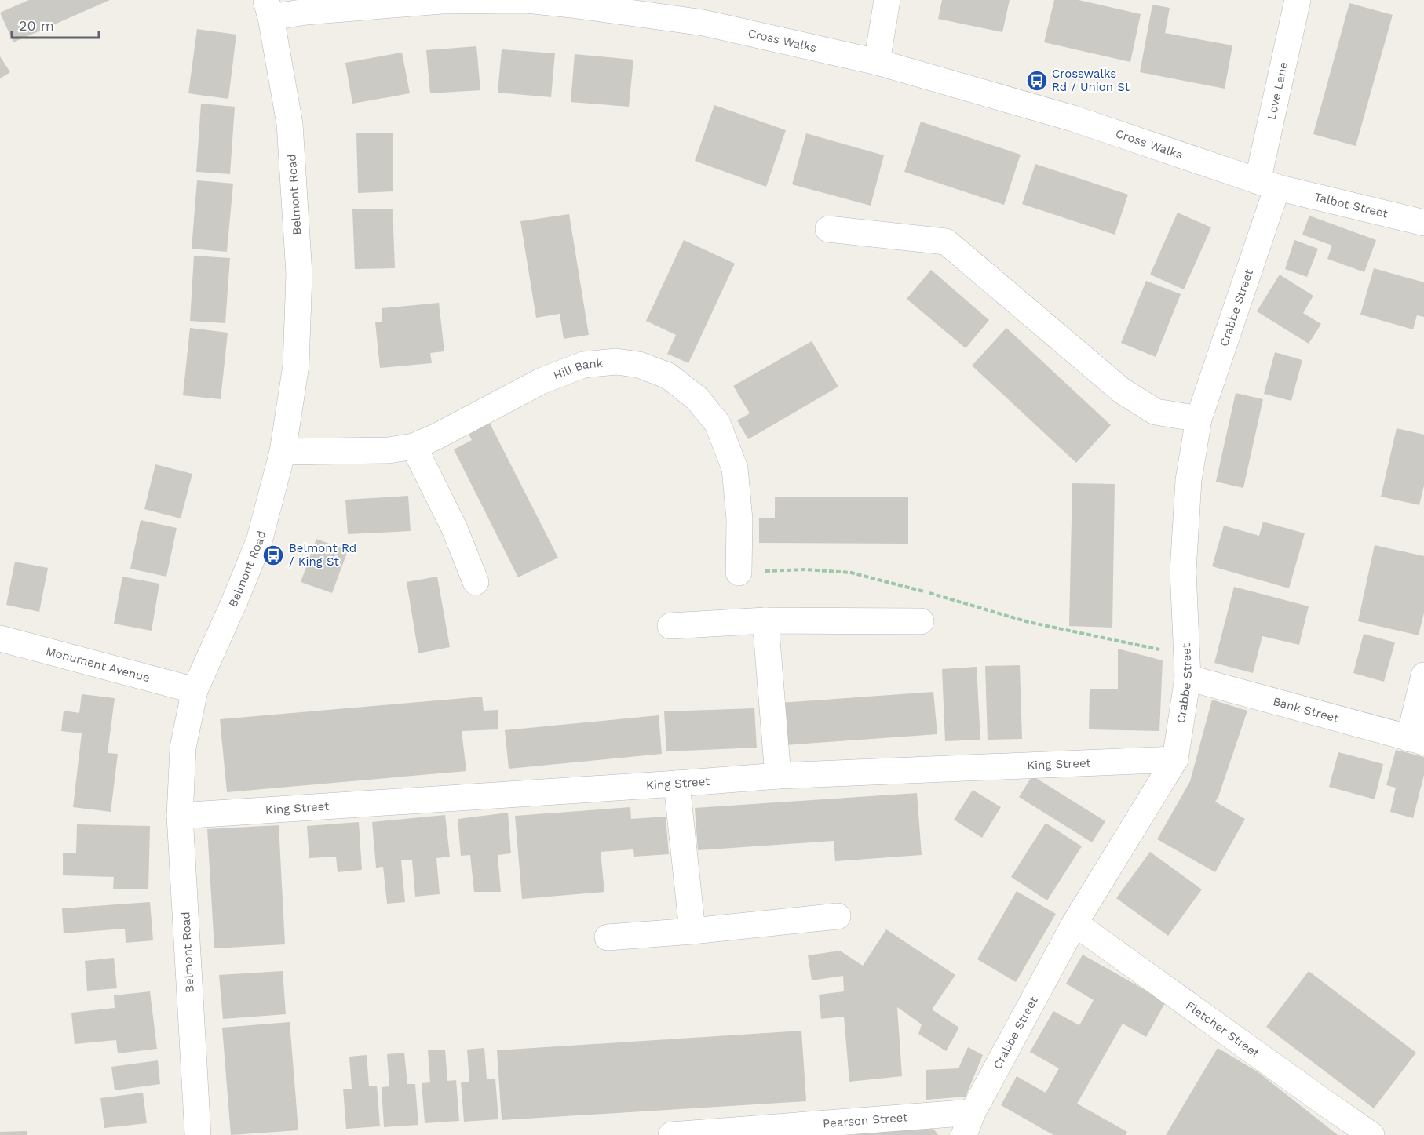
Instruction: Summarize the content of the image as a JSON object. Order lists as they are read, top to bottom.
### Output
{
  "streets": {
    "street": [
      "Cross Walks",
      "Love Lane",
      "Belmont Road",
      "Talbot Street",
      "Crabbe Street",
      "Hill Bank",
      "Monument Avenue",
      "Bank Street",
      "King Street",
      "Fletcher Street",
      "Pearson Street"
    ]
  },
  "crossings": [
    ["Cross Walks", "Love Lane"],
    ["Cross Walks", "Belmont Road"],
    ["Cross Walks", "Talbot Street"],
    ["Cross Walks", "Crabbe Street"],
    ["Love Lane", "Talbot Street"],
    ["Love Lane", "Crabbe Street"],
    ["Belmont Road", "Hill Bank"],
    ["Belmont Road", "Monument Avenue"],
    ["Belmont Road", "King Street"],
    ["Talbot Street", "Crabbe Street"],
    ["Crabbe Street", "Bank Street"],
    ["Crabbe Street", "King Street"],
    ["Crabbe Street", "Fletcher Street"],
    ["Crabbe Street", "Pearson Street"]
  ],
  "places": {
    "bus stop": ["Crosswalks Rd / Union St", "Belmont Rd / King St"]
  },
  "scale_bar": "20 m"
}
